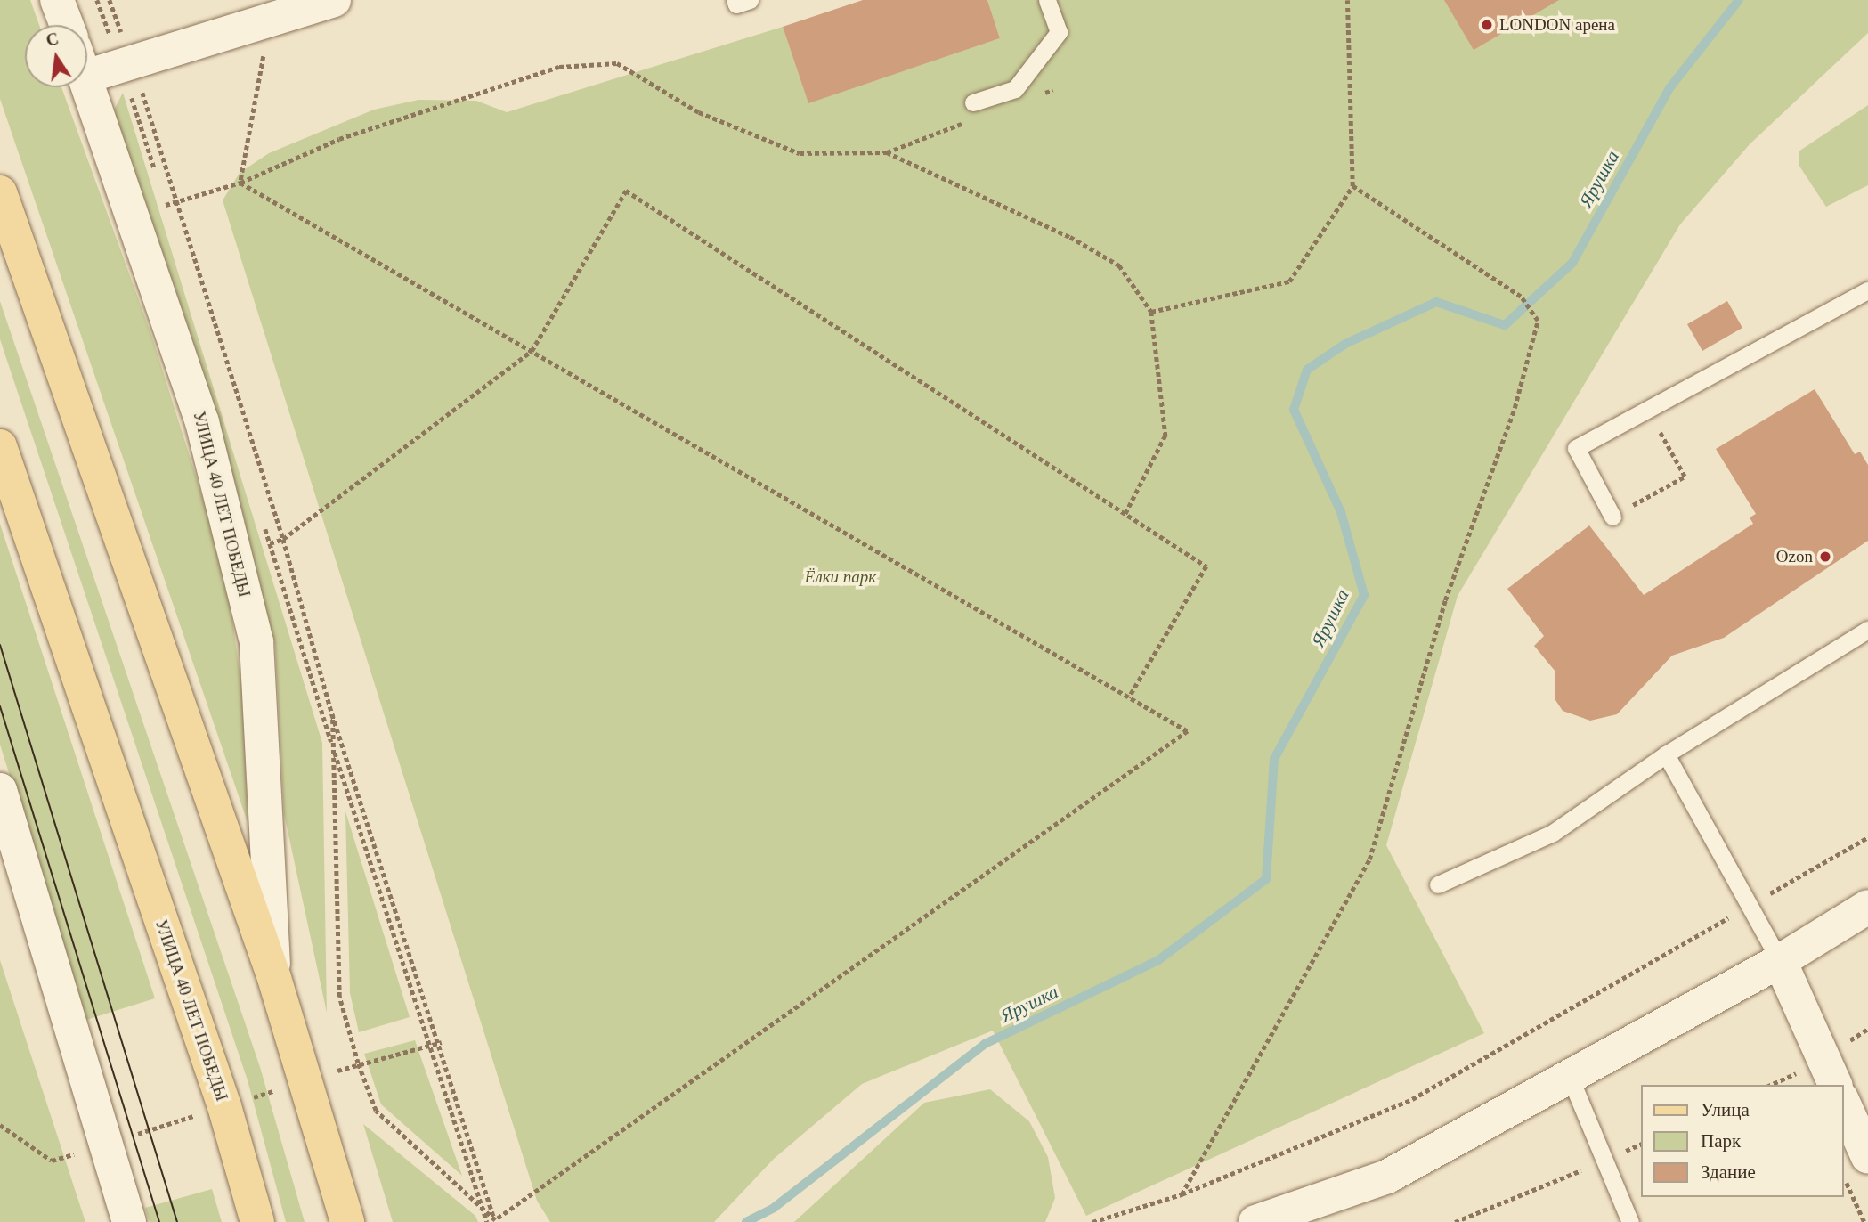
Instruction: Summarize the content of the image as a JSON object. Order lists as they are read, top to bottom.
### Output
{
  "streets": {
    "main road": ["УЛИЦА 40 ЛЕТ ПОБЕДЫ"]
  },
  "water": ["Ярушка"],
  "parks": ["Ёлки парк"],
  "places": ["LONDON арена", "Ozon"],
  "legend": ["Улица", "Парк", "Здание"],
  "north": "top"
}
